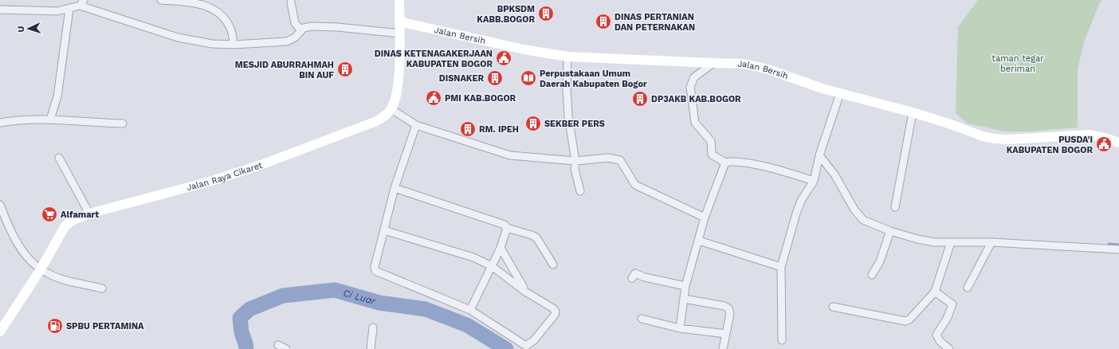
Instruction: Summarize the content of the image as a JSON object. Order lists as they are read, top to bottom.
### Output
{
  "streets": {
    "street": ["Jalan Bersih", "Jalan Raya Cikaret"]
  },
  "water": ["Ci Luar"],
  "parks": ["taman tegar beriman"],
  "places": {
    "building": [
      "BPKSDM KABB.BOGOR",
      "DINAS PERTANIAN DAN PETERNAKAN",
      "MESJID ABURRAHMAH BIN AUF",
      "DISNAKER",
      "DP3AKB KAB.BOGOR",
      "SEKBER PERS",
      "RM. IPEH"
    ],
    "public building": ["DINAS KETENAGAKERJAAN KABUPATEN BOGOR", "PMI KAB.BOGOR", "PUSDA'I KABUPATEN BOGOR"],
    "library": ["Perpustakaan Umum Daerah Kabupaten Bogor"],
    "supermarket": ["Alfamart"],
    "fuel station": ["SPBU PERTAMINA"]
  },
  "north": "left"
}
